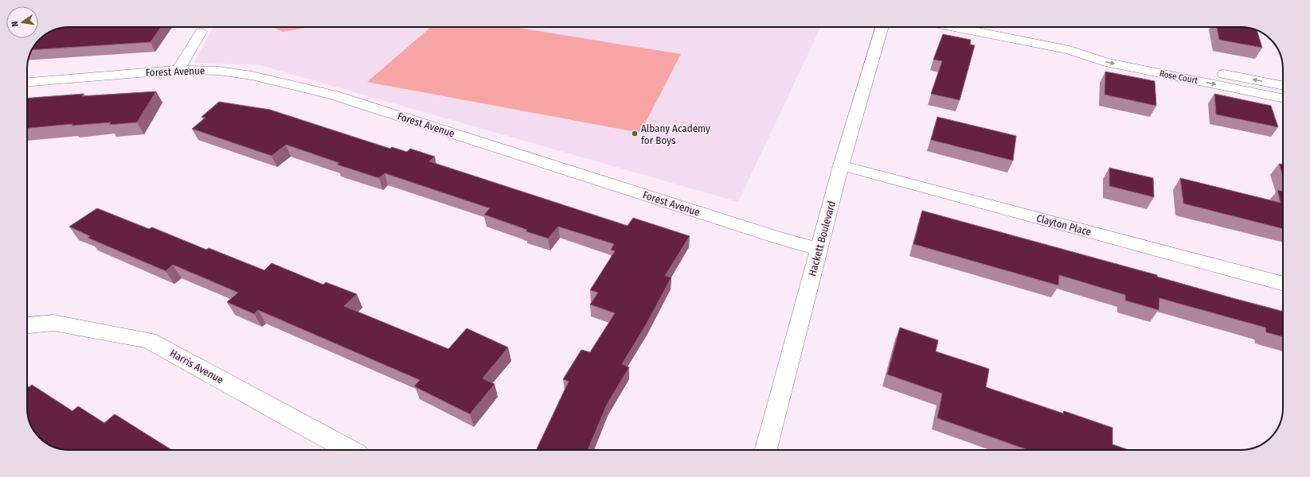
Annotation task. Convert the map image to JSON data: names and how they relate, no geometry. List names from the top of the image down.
{
  "streets": {
    "street": [
      "Forest Avenue",
      "Rose Court",
      "Clayton Place",
      "Hackett Boulevard",
      "Harris Avenue"
    ]
  },
  "crossings": [
    ["Forest Avenue", "Hackett Boulevard"],
    ["Clayton Place", "Hackett Boulevard"]
  ],
  "places": ["Albany Academy for Boys"],
  "north": "left"
}
